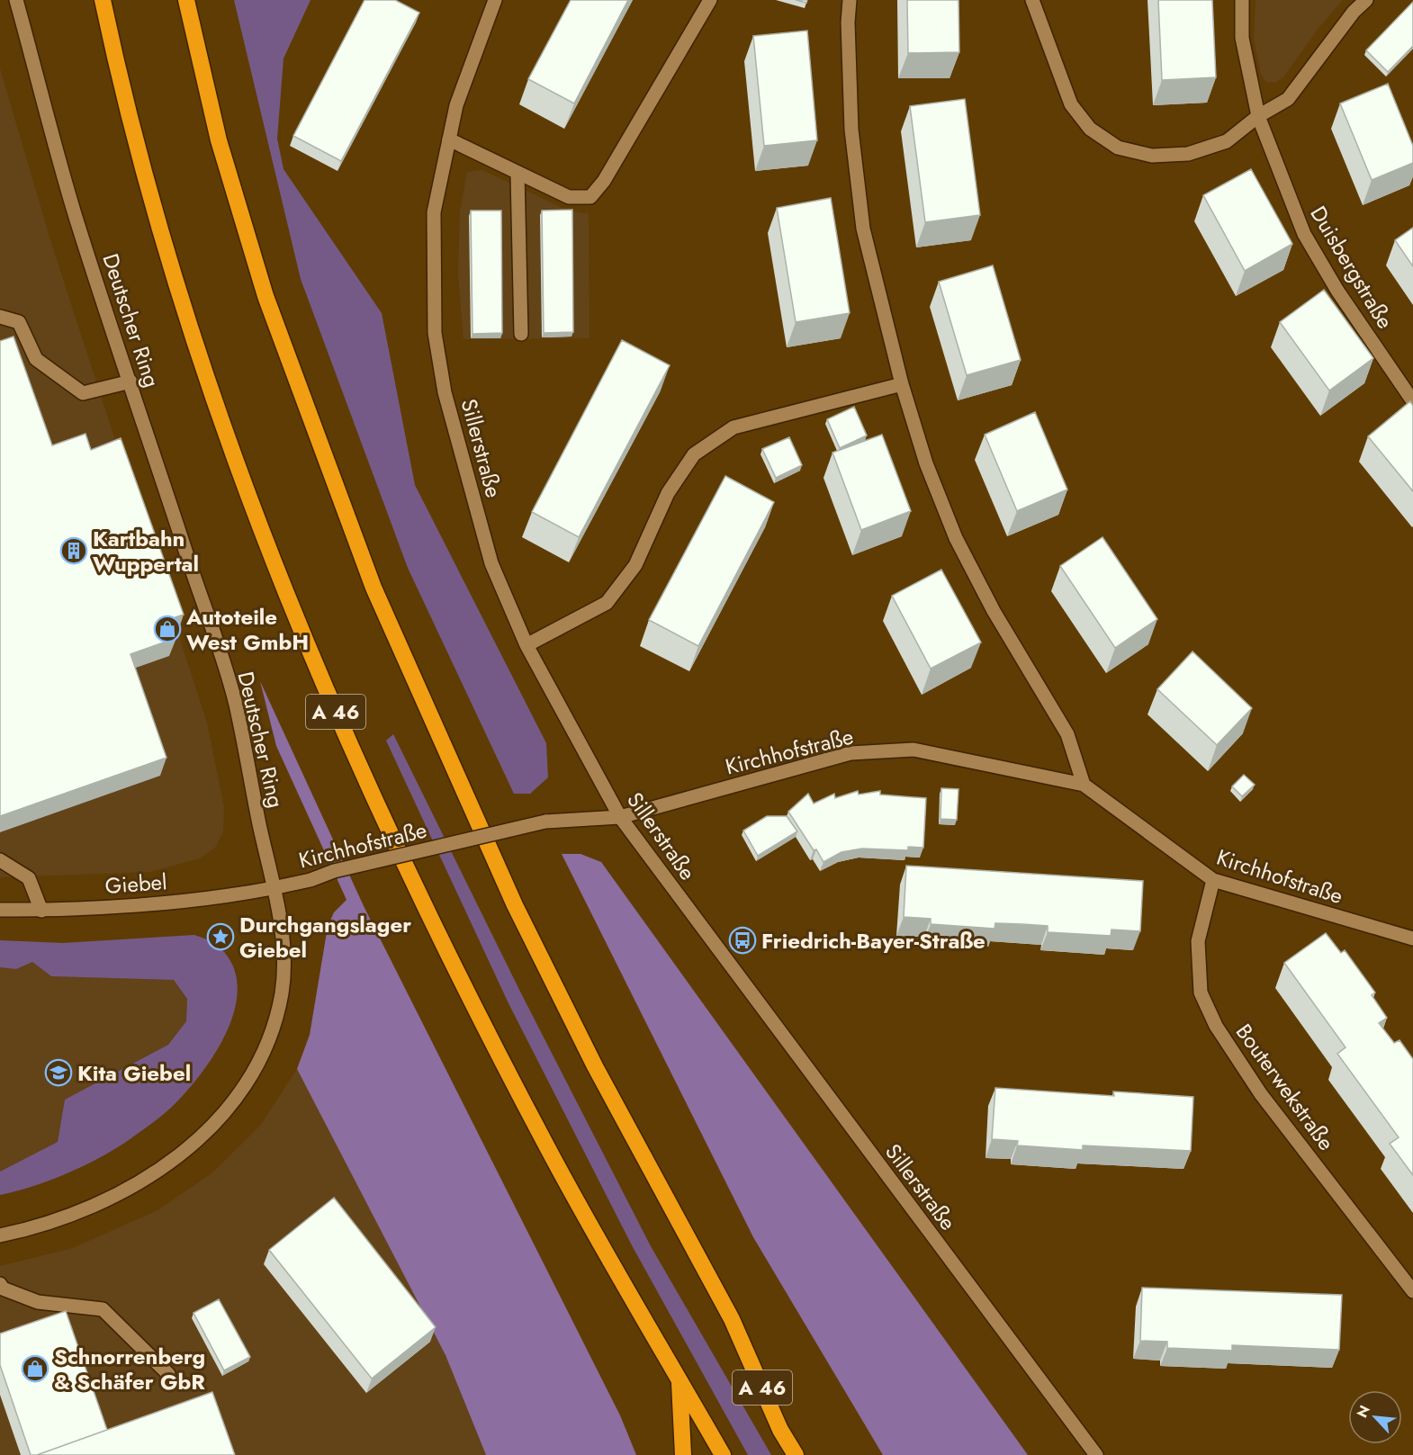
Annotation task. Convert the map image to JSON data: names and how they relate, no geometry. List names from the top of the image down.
{
  "streets": {
    "highway": ["A 46"],
    "street": [
      "Duisbergstraße",
      "Deutscher Ring",
      "Sillerstraße",
      "Kirchhofstraße",
      "Giebel",
      "Bouterwekstraße"
    ]
  },
  "crossings": [
    ["Deutscher Ring", "Kirchhofstraße"],
    ["Deutscher Ring", "Giebel"],
    ["Sillerstraße", "Kirchhofstraße"],
    ["Kirchhofstraße", "Giebel"],
    ["Kirchhofstraße", "Bouterwekstraße"]
  ],
  "places": {
    "building": ["Kartbahn Wuppertal"],
    "shop": ["Autoteile West GmbH", "Schnorrenberg & Schäfer GbR"],
    "place": ["Durchgangslager Giebel"],
    "bus stop": ["Friedrich-Bayer-Straße"],
    "school or university": ["Kita Giebel"]
  },
  "north": "top left"
}
